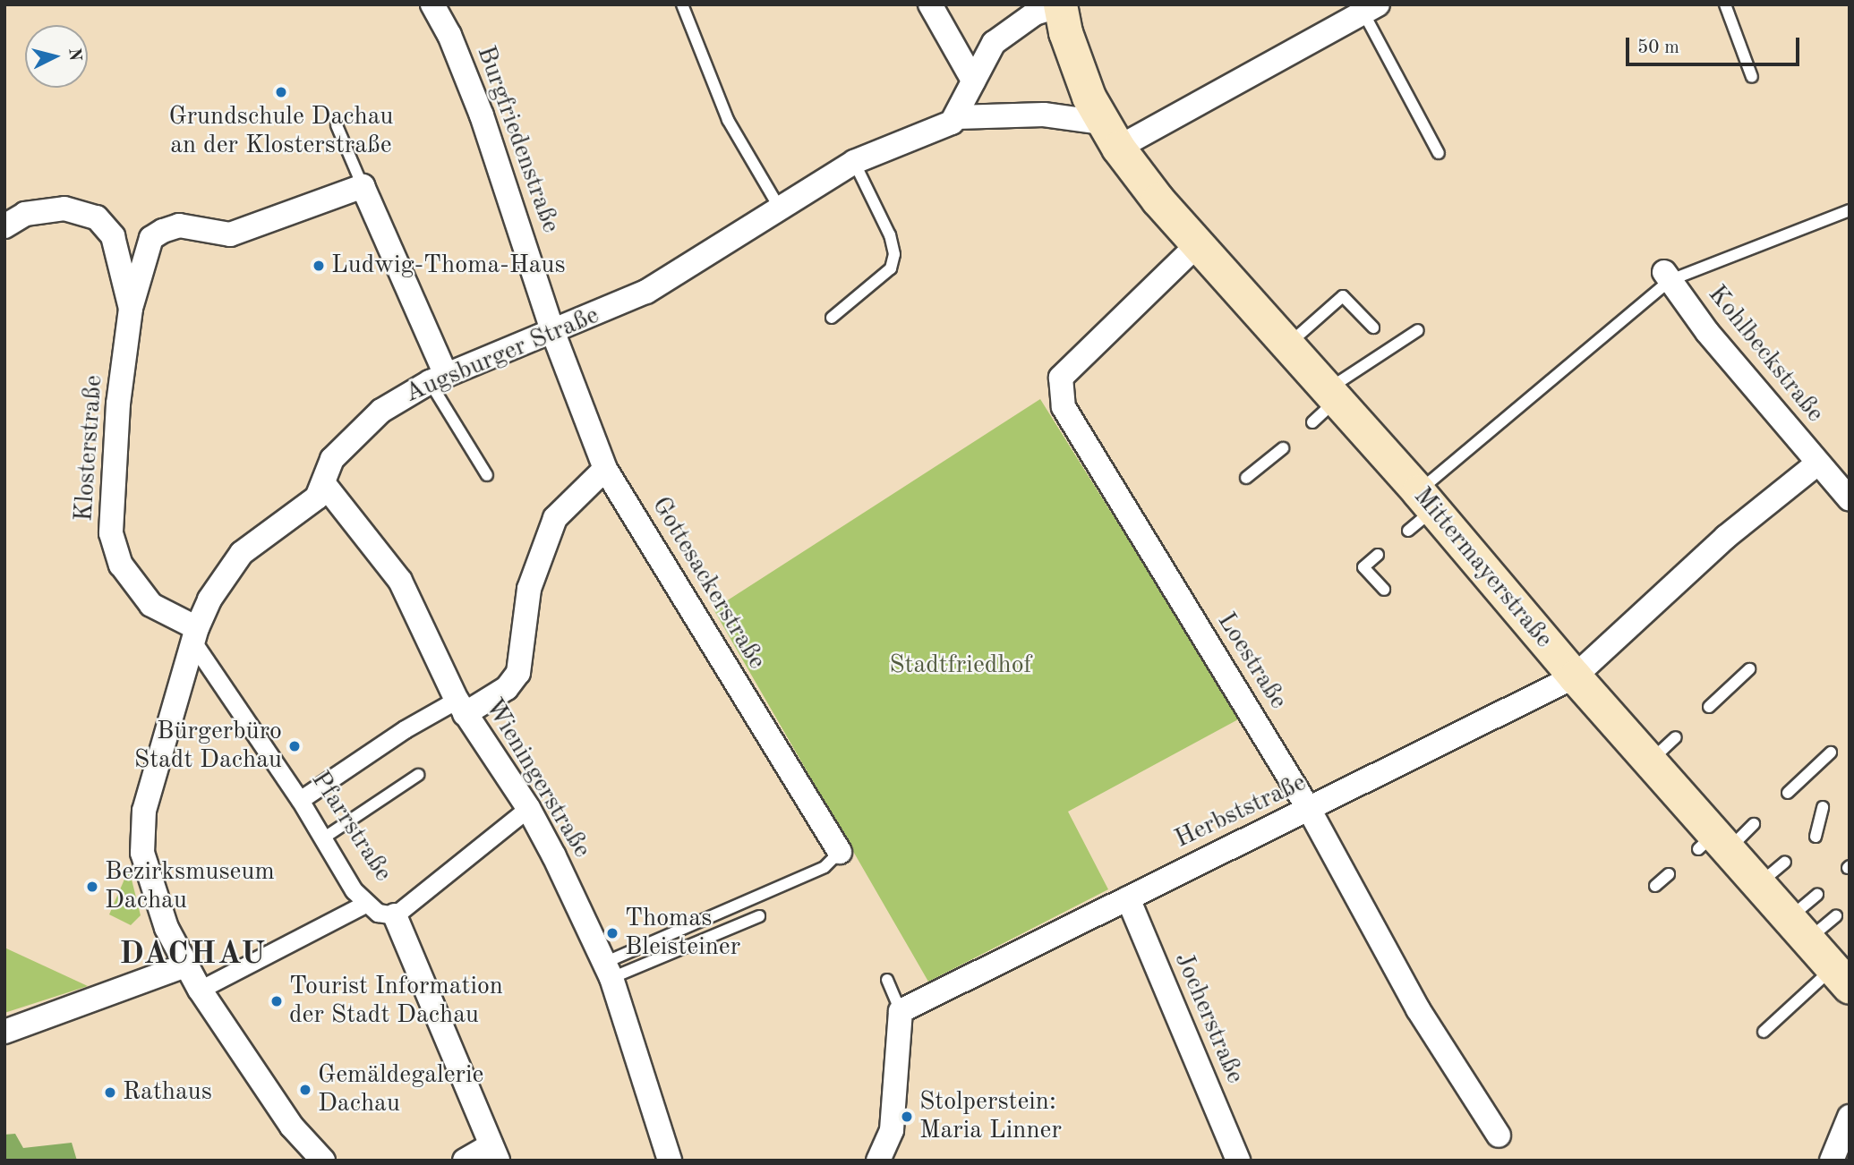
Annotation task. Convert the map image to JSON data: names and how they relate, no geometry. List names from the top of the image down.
{
  "streets": {
    "main road": ["Mittermayerstraße"],
    "street": [
      "Burgfriedenstraße",
      "Kohlbeckstraße",
      "Augsburger Straße",
      "Klosterstraße",
      "Gottesackerstraße",
      "Loestraße",
      "Wieningerstraße",
      "Herbststraße",
      "Pfarrstraße",
      "Jocherstraße"
    ]
  },
  "crossings": [
    ["Burgfriedenstraße", "Augsburger Straße"],
    ["Burgfriedenstraße", "Gottesackerstraße"],
    ["Kohlbeckstraße", "Herbststraße"],
    ["Augsburger Straße", "Klosterstraße"],
    ["Augsburger Straße", "Mittermayerstraße"],
    ["Augsburger Straße", "Gottesackerstraße"],
    ["Augsburger Straße", "Wieningerstraße"],
    ["Augsburger Straße", "Pfarrstraße"],
    ["Klosterstraße", "Pfarrstraße"],
    ["Mittermayerstraße", "Loestraße"],
    ["Mittermayerstraße", "Herbststraße"],
    ["Loestraße", "Herbststraße"],
    ["Herbststraße", "Jocherstraße"]
  ],
  "districts": ["DACHAU"],
  "parks": ["Stadtfriedhof"],
  "places": [
    "Grundschule Dachau an der Klosterstraße",
    "Ludwig-Thoma-Haus",
    "Bürgerbüro Stadt Dachau",
    "Bezirksmuseum Dachau",
    "Thomas Bleisteiner",
    "Tourist Information der Stadt Dachau",
    "Gemäldegalerie Dachau",
    "Rathaus",
    "Stolperstein: Maria Linner"
  ],
  "scale_bar": "50 m",
  "north": "right"
}
